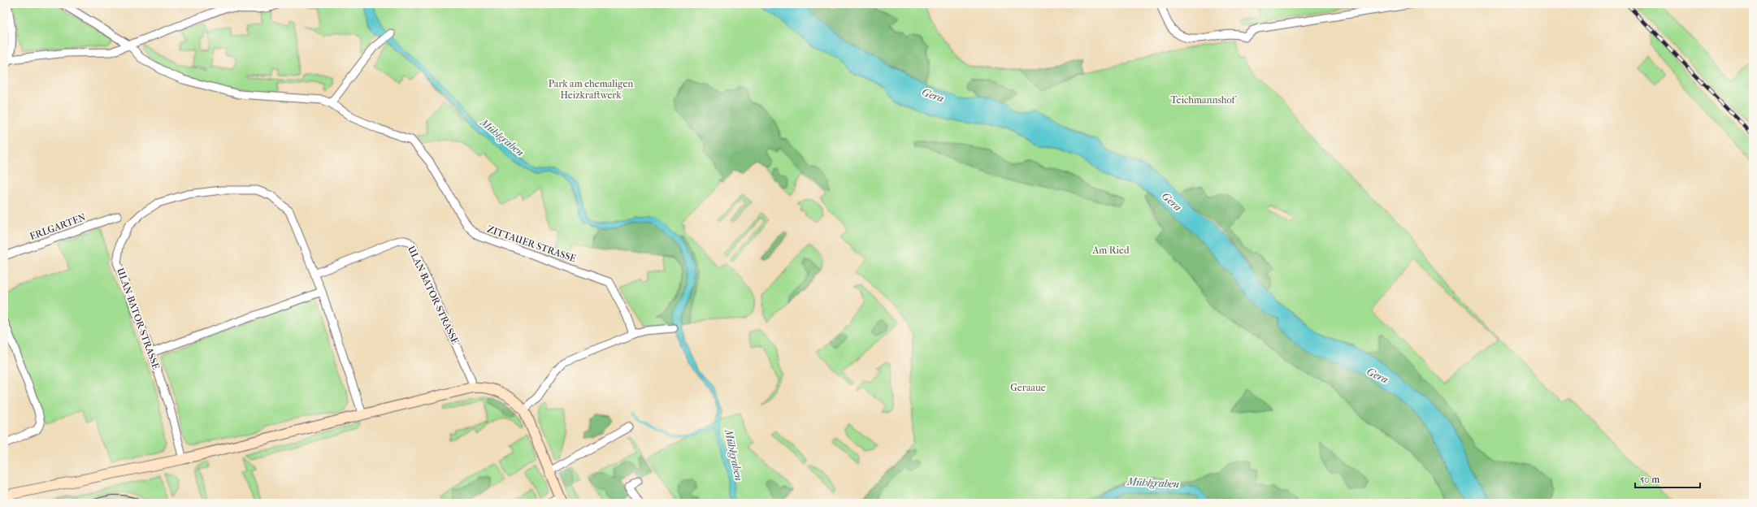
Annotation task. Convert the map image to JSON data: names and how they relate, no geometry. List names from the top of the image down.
{
  "streets": {
    "street": ["ERLGARTEN", "ZITTAUER STRASSE", "ULAN-BATOR-STRASSE"]
  },
  "water": ["Gera", "Mühlgraben"],
  "parks": [
    "Park am ehemaligen Heizkraftwerk",
    "Teichmannshof",
    "Am Ried",
    "Geraaue"
  ],
  "scale_bar": "50 m"
}
